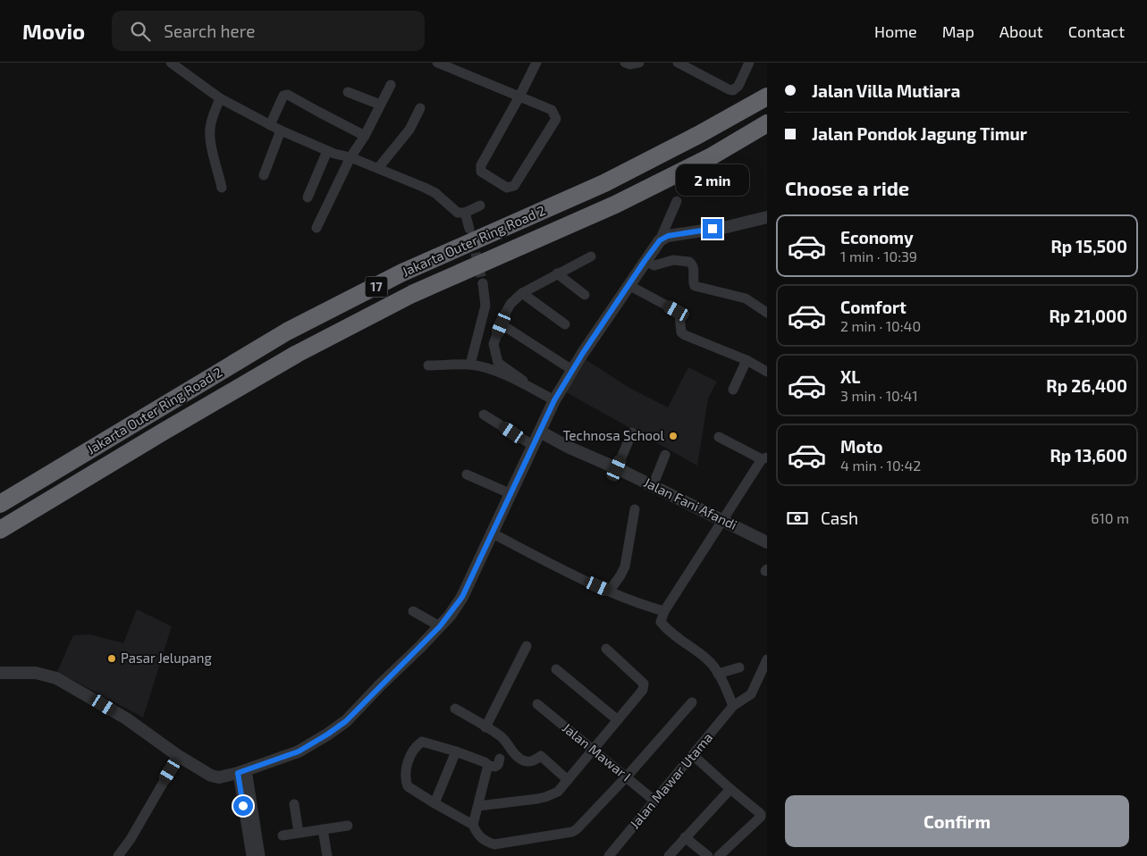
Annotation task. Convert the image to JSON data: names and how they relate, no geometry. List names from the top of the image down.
{
  "streets": {
    "highway": ["Jakarta Outer Ring Road 2", "17"],
    "street": ["Jalan Fani Afandi", "Jalan Mawar I", "Jalan Mawar Utama"]
  },
  "crossings": [
    ["Jalan Mawar I", "Jalan Mawar Utama"]
  ],
  "places": ["Technosa School", "Pasar Jelupang"],
  "page": {
    "header": "Movio",
    "search": "Search here",
    "nav": [
      "Home",
      "Map",
      "About",
      "Contact"
    ],
    "banner": ["Jalan Villa Mutiara", "Jalan Pondok Jagung Timur"],
    "heading": "Choose a ride",
    "bubble": "2 min",
    "list": [
      {
        "name": "Economy",
        "note": "1 min · 10:39",
        "value": "Rp 15,500"
      },
      {
        "name": "Comfort",
        "note": "2 min · 10:40",
        "value": "Rp 21,000"
      },
      {
        "name": "XL",
        "note": "3 min · 10:41",
        "value": "Rp 26,400"
      },
      {
        "name": "Moto",
        "note": "4 min · 10:42",
        "value": "Rp 13,600"
      }
    ],
    "pay": ["Cash", "610 m"],
    "buttons": "Confirm"
  }
}
